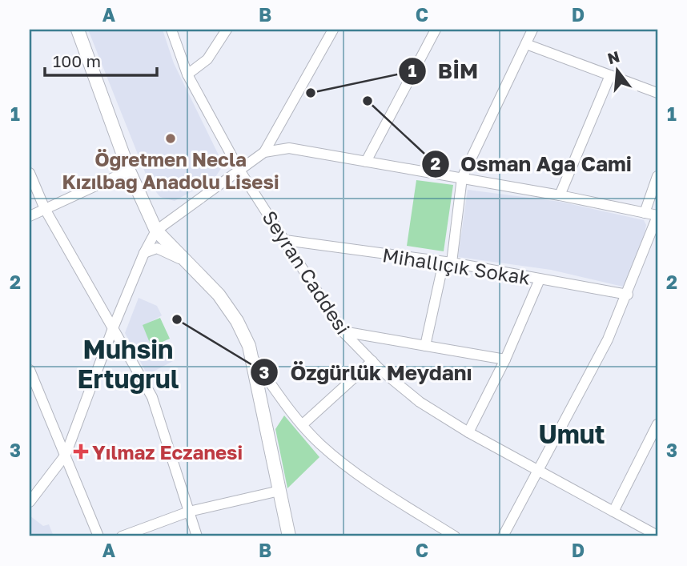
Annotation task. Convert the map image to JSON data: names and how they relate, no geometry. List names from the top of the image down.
{
  "streets": {
    "street": ["Mihallıçık Sokak", "Seyran Caddesi"]
  },
  "crossings": [
    ["Mihallıçık Sokak", "Seyran Caddesi"]
  ],
  "districts": ["Muhsin Ertuğrul", "Umut"],
  "places": {
    "other": [
      "BİM",
      "Osman Ağa Cami",
      "Öğretmen Necla Kızılbağ Anadolu Lisesi",
      "Özgürlük Meydanı"
    ],
    "health": ["Yılmaz Eczanesi"]
  },
  "scale_bar": "100 m",
  "north": "top",
  "grid": {
    "columns": [
      "A",
      "B",
      "C",
      "D"
    ],
    "rows": ["1", "2", "3"]
  }
}
